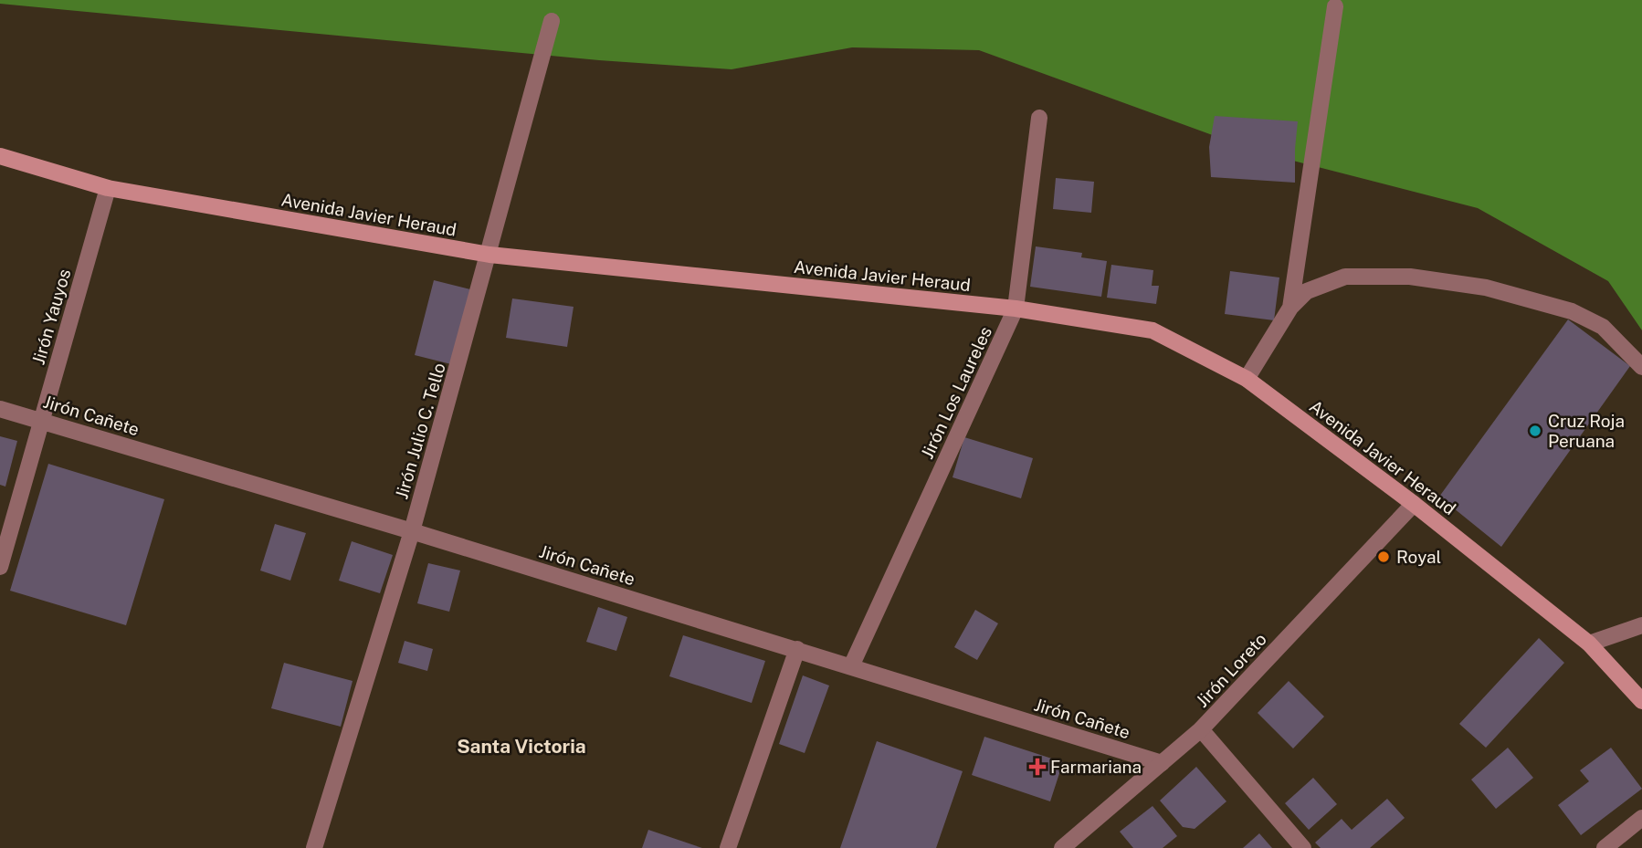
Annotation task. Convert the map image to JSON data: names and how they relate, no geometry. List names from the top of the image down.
{
  "streets": {
    "main road": ["Avenida Javier Heraud"],
    "street": [
      "Jirón Yauyos",
      "Jirón Los Laureles",
      "Jirón Cañete",
      "Jirón Julio C. Tello",
      "Jirón Loreto"
    ]
  },
  "crossings": [
    ["Avenida Javier Heraud", "Jirón Yauyos"],
    ["Avenida Javier Heraud", "Jirón Los Laureles"],
    ["Avenida Javier Heraud", "Jirón Julio C. Tello"],
    ["Avenida Javier Heraud", "Jirón Loreto"],
    ["Jirón Yauyos", "Jirón Cañete"],
    ["Jirón Los Laureles", "Jirón Cañete"],
    ["Jirón Cañete", "Jirón Julio C. Tello"],
    ["Jirón Cañete", "Jirón Loreto"]
  ],
  "districts": ["Santa Victoria"],
  "places": {
    "other": ["Cruz Roja Peruana", "Royal"],
    "health": ["Farmariana"]
  }
}
